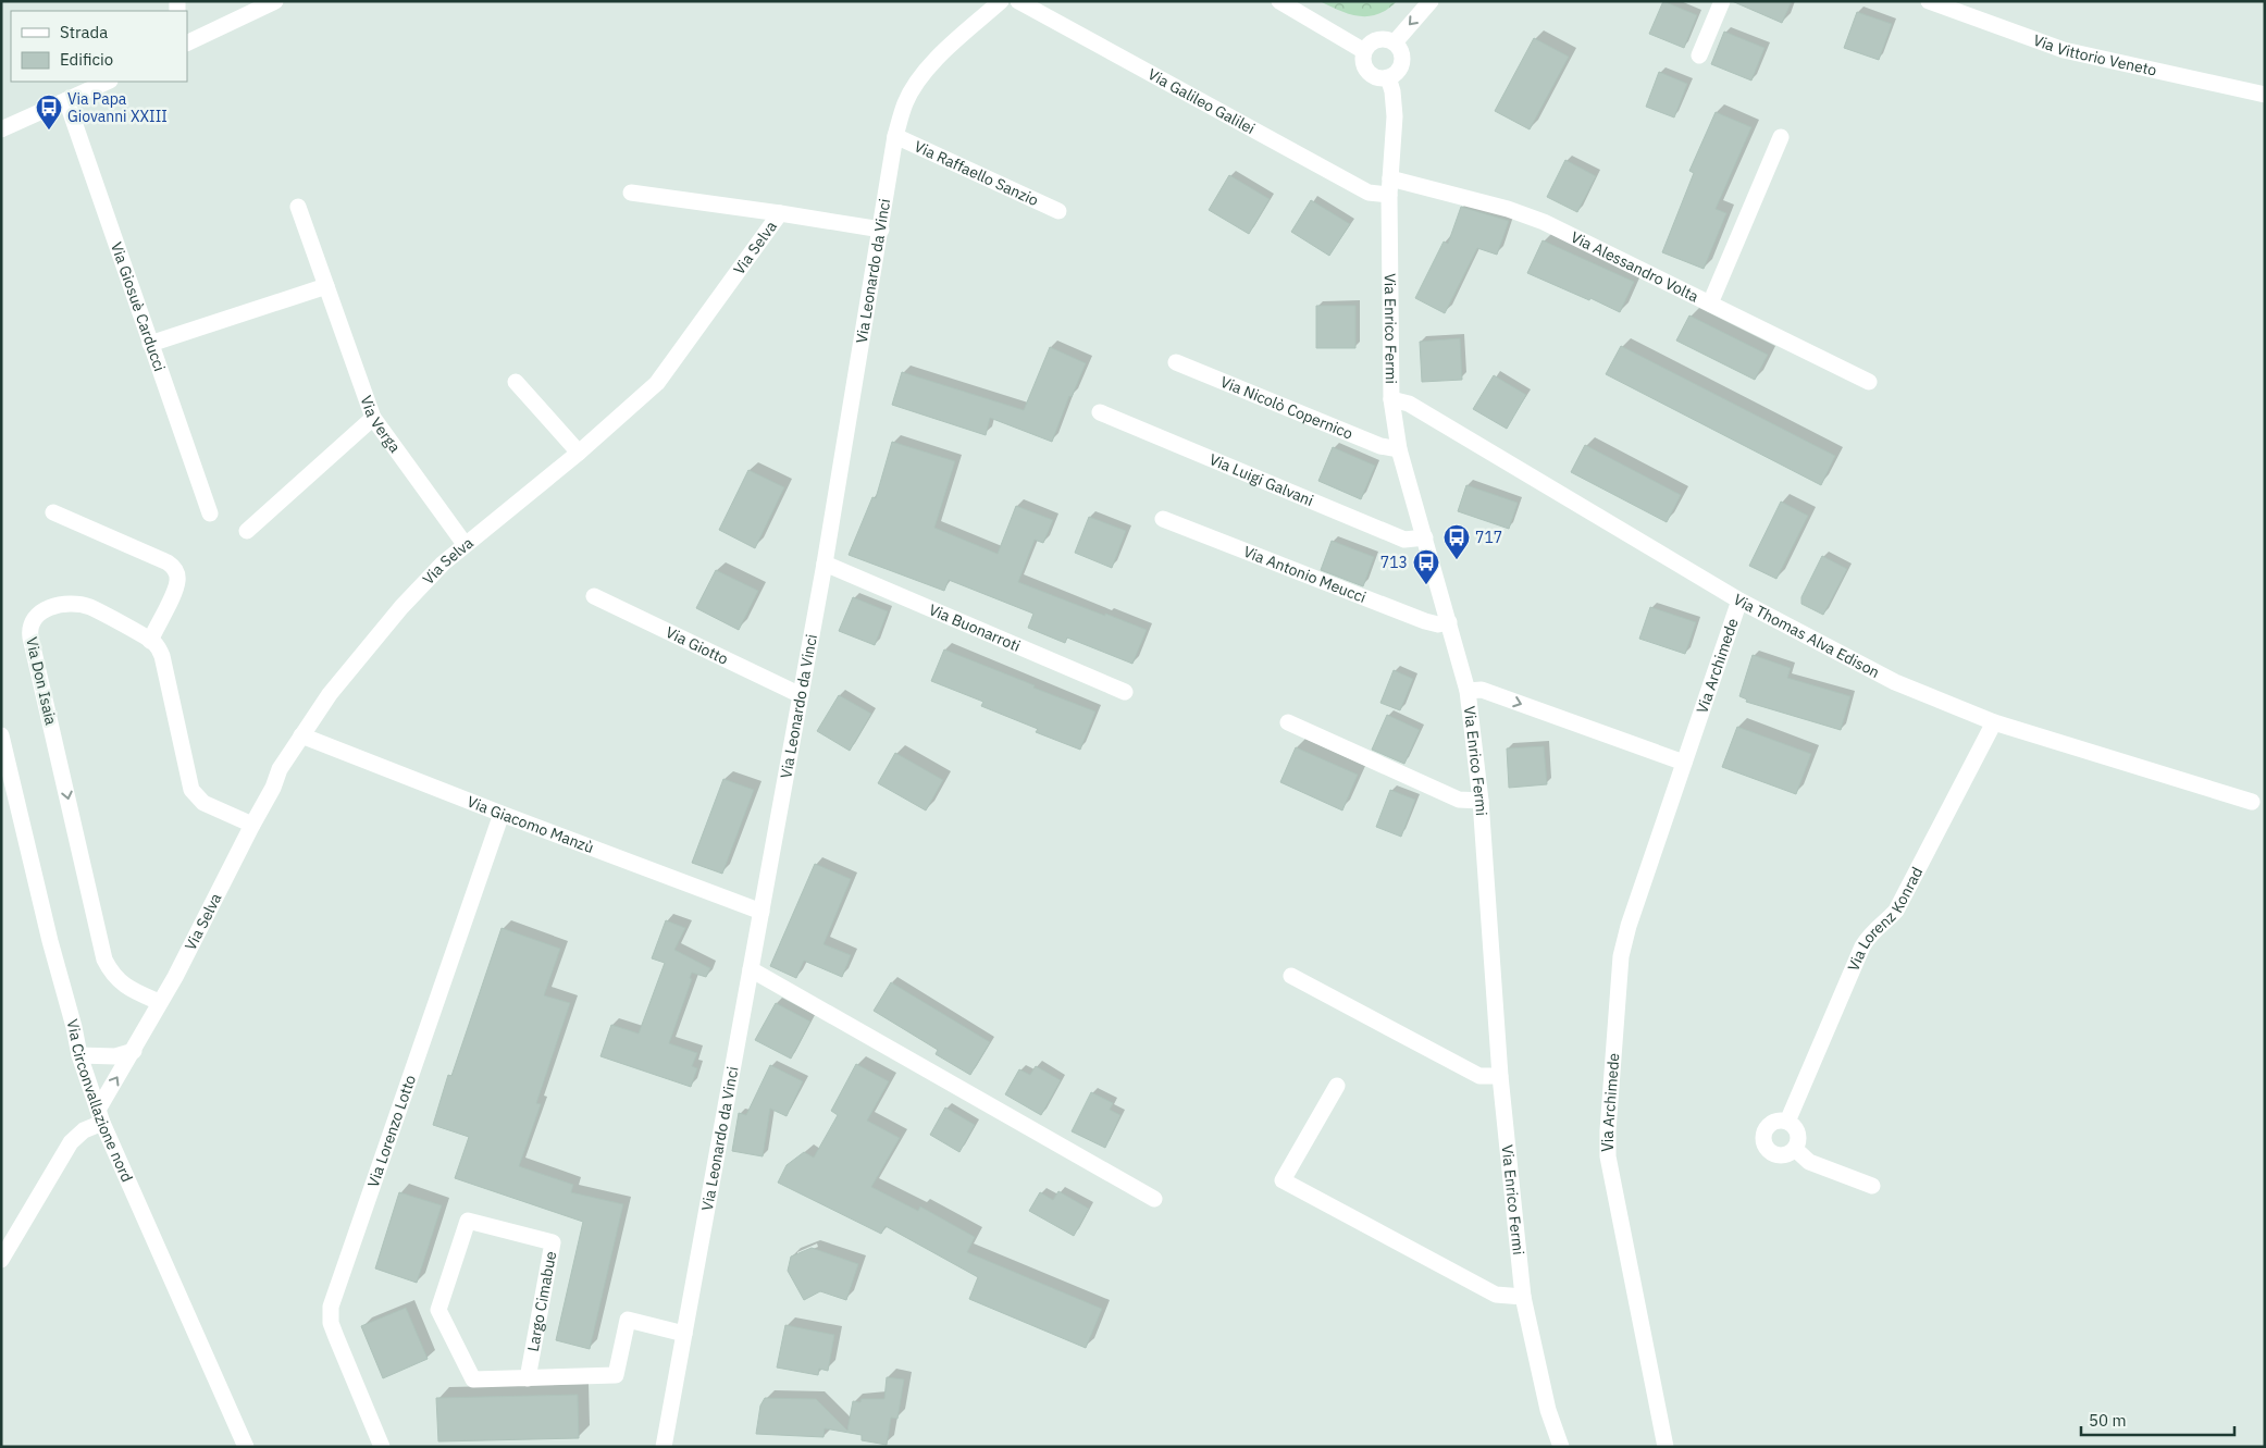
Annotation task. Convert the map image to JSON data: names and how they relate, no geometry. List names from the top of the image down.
{
  "streets": {
    "street": [
      "Via Vittorio Veneto",
      "Via Galileo Galilei",
      "Via Raffaello Sanzio",
      "Via Selva",
      "Via Alessandro Volta",
      "Via Leonardo da Vinci",
      "Via Giosuè Carducci",
      "Via Enrico Fermi",
      "Via Nicolò Copernico",
      "Via Verga",
      "Via Luigi Galvani",
      "Via Antonio Meucci",
      "Via Buonarroti",
      "Via Thomas Alva Edison",
      "Via Giotto",
      "Via Archimede",
      "Via Don Isaia",
      "Via Giacomo Manzù",
      "Via Lorenz Konrad",
      "Via Circonvallazione nord",
      "Via Lorenzo Lotto",
      "Largo Cimabue"
    ]
  },
  "crossings": [
    ["Via Galileo Galilei", "Via Alessandro Volta"],
    ["Via Galileo Galilei", "Via Enrico Fermi"],
    ["Via Raffaello Sanzio", "Via Leonardo da Vinci"],
    ["Via Selva", "Via Leonardo da Vinci"],
    ["Via Selva", "Via Verga"],
    ["Via Selva", "Via Don Isaia"],
    ["Via Selva", "Via Giacomo Manzù"],
    ["Via Selva", "Via Circonvallazione nord"],
    ["Via Alessandro Volta", "Via Enrico Fermi"],
    ["Via Leonardo da Vinci", "Via Buonarroti"],
    ["Via Leonardo da Vinci", "Via Giotto"],
    ["Via Leonardo da Vinci", "Via Giacomo Manzù"],
    ["Via Leonardo da Vinci", "Largo Cimabue"],
    ["Via Enrico Fermi", "Via Nicolò Copernico"],
    ["Via Enrico Fermi", "Via Luigi Galvani"],
    ["Via Enrico Fermi", "Via Antonio Meucci"],
    ["Via Enrico Fermi", "Via Thomas Alva Edison"],
    ["Via Thomas Alva Edison", "Via Archimede"],
    ["Via Thomas Alva Edison", "Via Lorenz Konrad"],
    ["Via Giacomo Manzù", "Via Lorenzo Lotto"]
  ],
  "places": {
    "bus stop": ["Via Papa Giovanni XXIII", "717", "713"]
  },
  "legend": ["Strada", "Edificio"],
  "scale_bar": "50 m"
}
